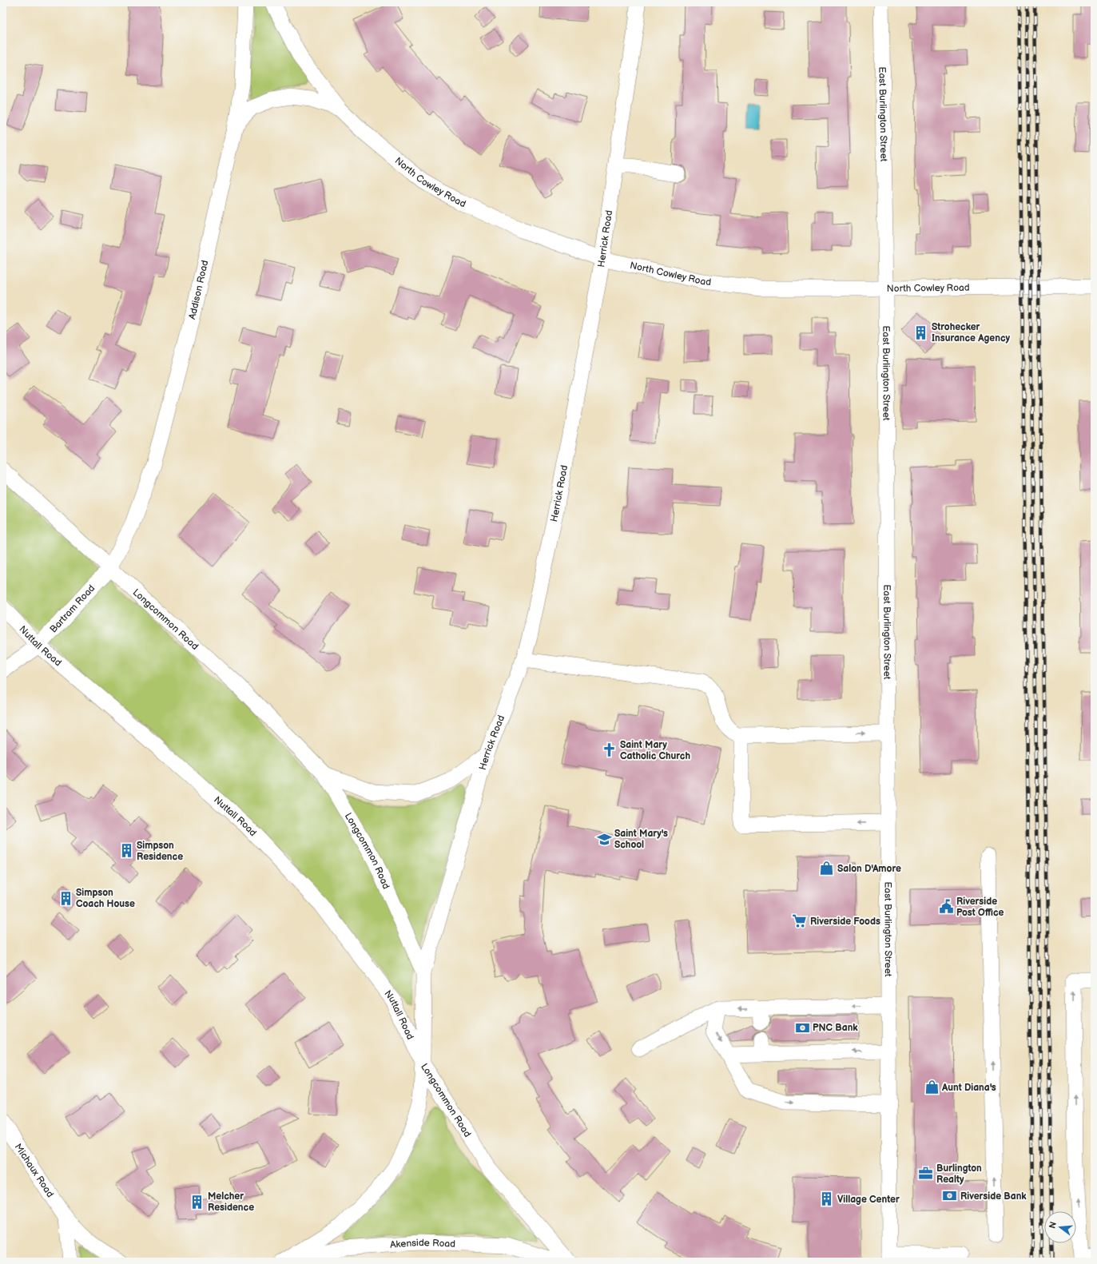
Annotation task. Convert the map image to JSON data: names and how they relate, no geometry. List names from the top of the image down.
{
  "streets": {
    "street": [
      "East Burlington Street",
      "North Cowley Road",
      "Herrick Road",
      "Addison Road",
      "Bartram Road",
      "Longcommon Road",
      "Nuttall Road",
      "Michaux Road",
      "Akenside Road"
    ]
  },
  "crossings": [
    ["East Burlington Street", "North Cowley Road"],
    ["North Cowley Road", "Herrick Road"],
    ["North Cowley Road", "Addison Road"],
    ["Herrick Road", "Longcommon Road"],
    ["Addison Road", "Bartram Road"],
    ["Addison Road", "Longcommon Road"],
    ["Bartram Road", "Longcommon Road"],
    ["Bartram Road", "Nuttall Road"],
    ["Longcommon Road", "Nuttall Road"],
    ["Longcommon Road", "Akenside Road"],
    ["Nuttall Road", "Akenside Road"]
  ],
  "places": {
    "building": [
      "Strohecker Insurance Agency",
      "Simpson Residence",
      "Simpson Coach House",
      "Village Center",
      "Melcher Residence"
    ],
    "church": ["Saint Mary Catholic Church"],
    "school or university": ["Saint Mary's School"],
    "shop": ["Salon D'Amore", "Aunt Diana's"],
    "public building": ["Riverside Post Office"],
    "supermarket": ["Riverside Foods"],
    "bank": ["PNC Bank", "Riverside Bank"],
    "office": ["Burlington Realty"]
  },
  "north": "left"
}
